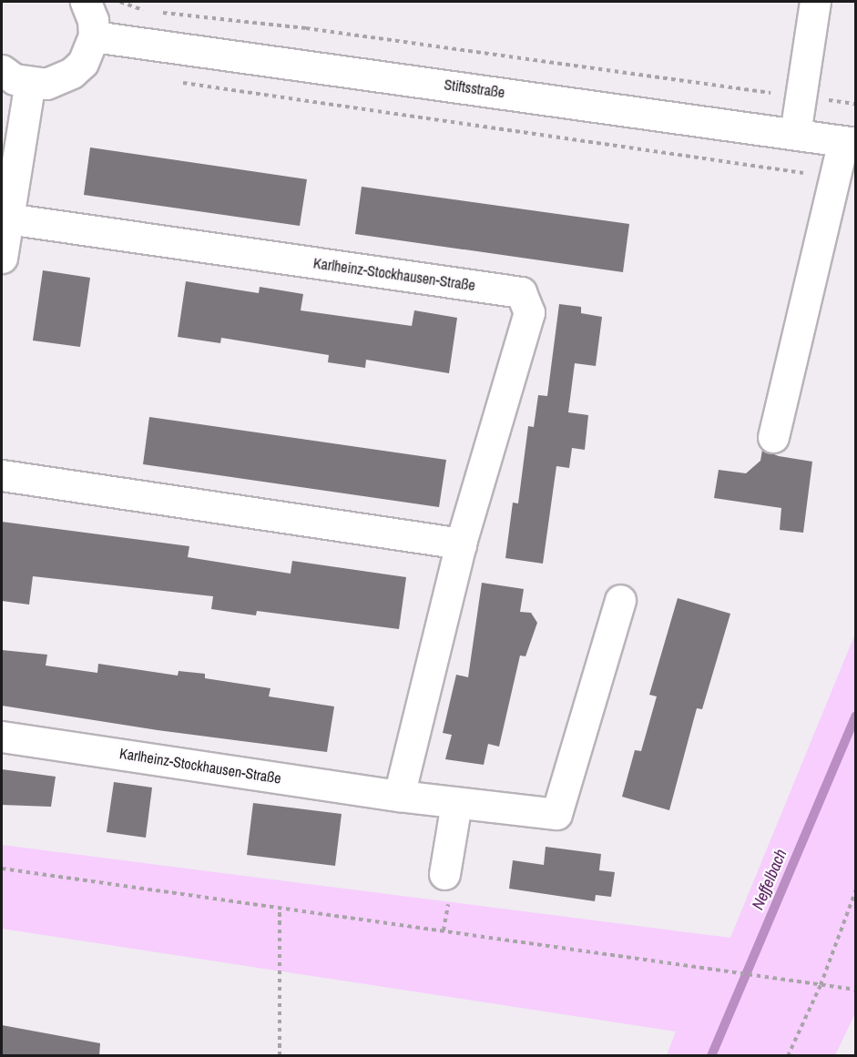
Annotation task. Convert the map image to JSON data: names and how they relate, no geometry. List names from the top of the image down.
{
  "streets": {
    "street": ["Stiftsstraße", "Karlheinz-Stockhausen-Straße"]
  },
  "water": ["Neffelbach"]
}
